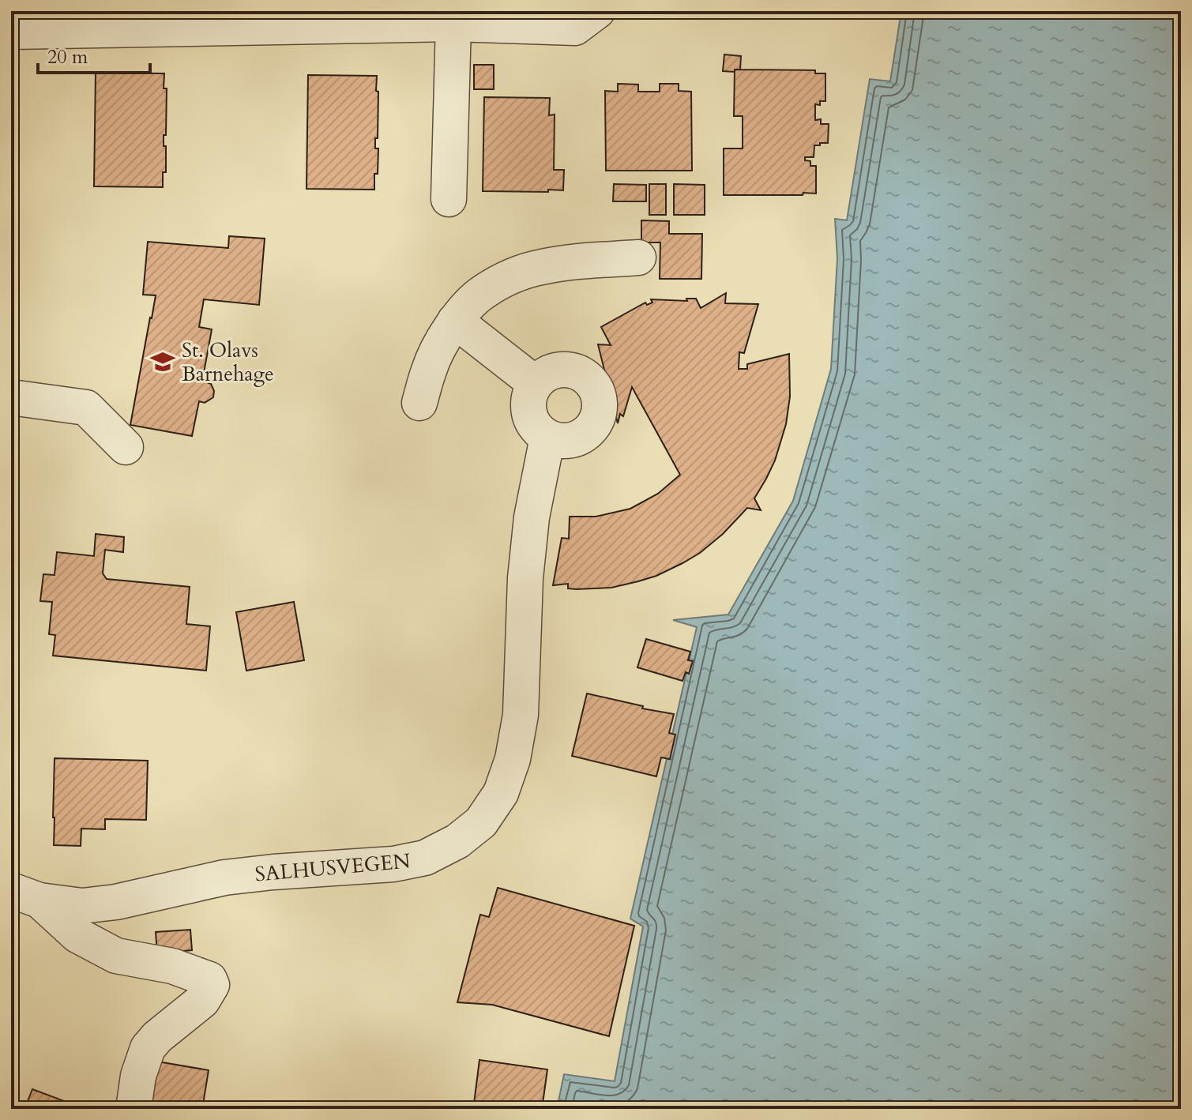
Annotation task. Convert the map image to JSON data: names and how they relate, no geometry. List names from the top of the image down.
{
  "streets": {
    "street": ["SALHUSVEGEN"]
  },
  "places": {
    "school or university": ["St. Olavs Barnehage"]
  },
  "scale_bar": "20 m"
}
